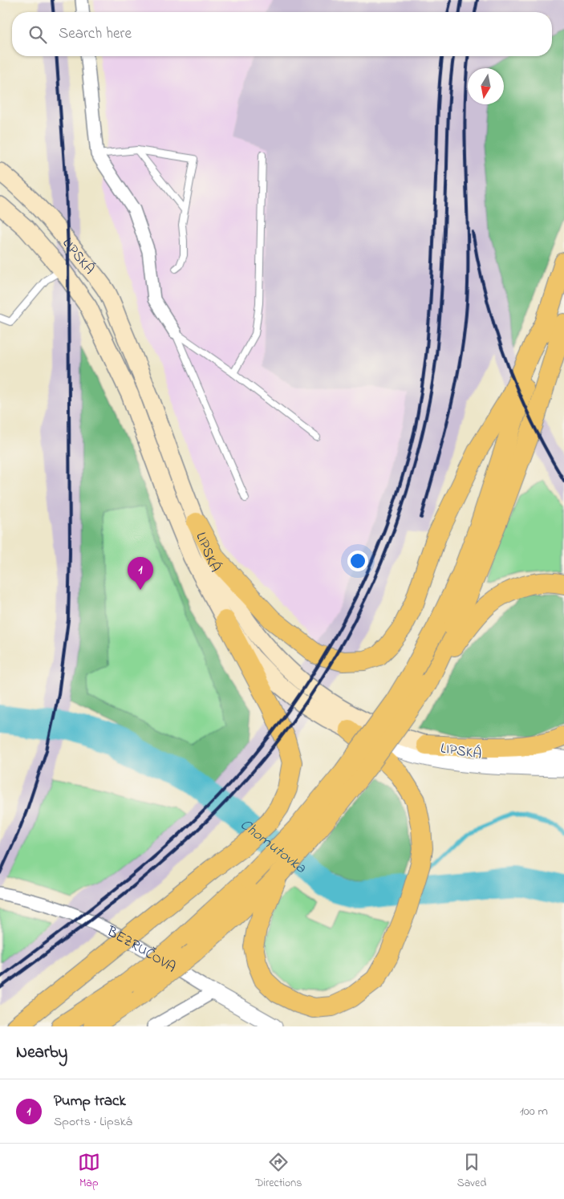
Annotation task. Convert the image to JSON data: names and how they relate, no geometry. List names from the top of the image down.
{
  "streets": {
    "main road": ["LIPSKÁ"],
    "street": ["BEZRUČOVA"]
  },
  "water": ["Chomutovka"],
  "north": "bottom",
  "page": {
    "search": "Search here",
    "pins": "1",
    "heading": "Nearby",
    "list": [
      {
        "mark": "1",
        "name": "Pump track",
        "note": "Sports · Lipská",
        "value": "100 m"
      }
    ],
    "nav": ["Map", "Directions", "Saved"]
  }
}
